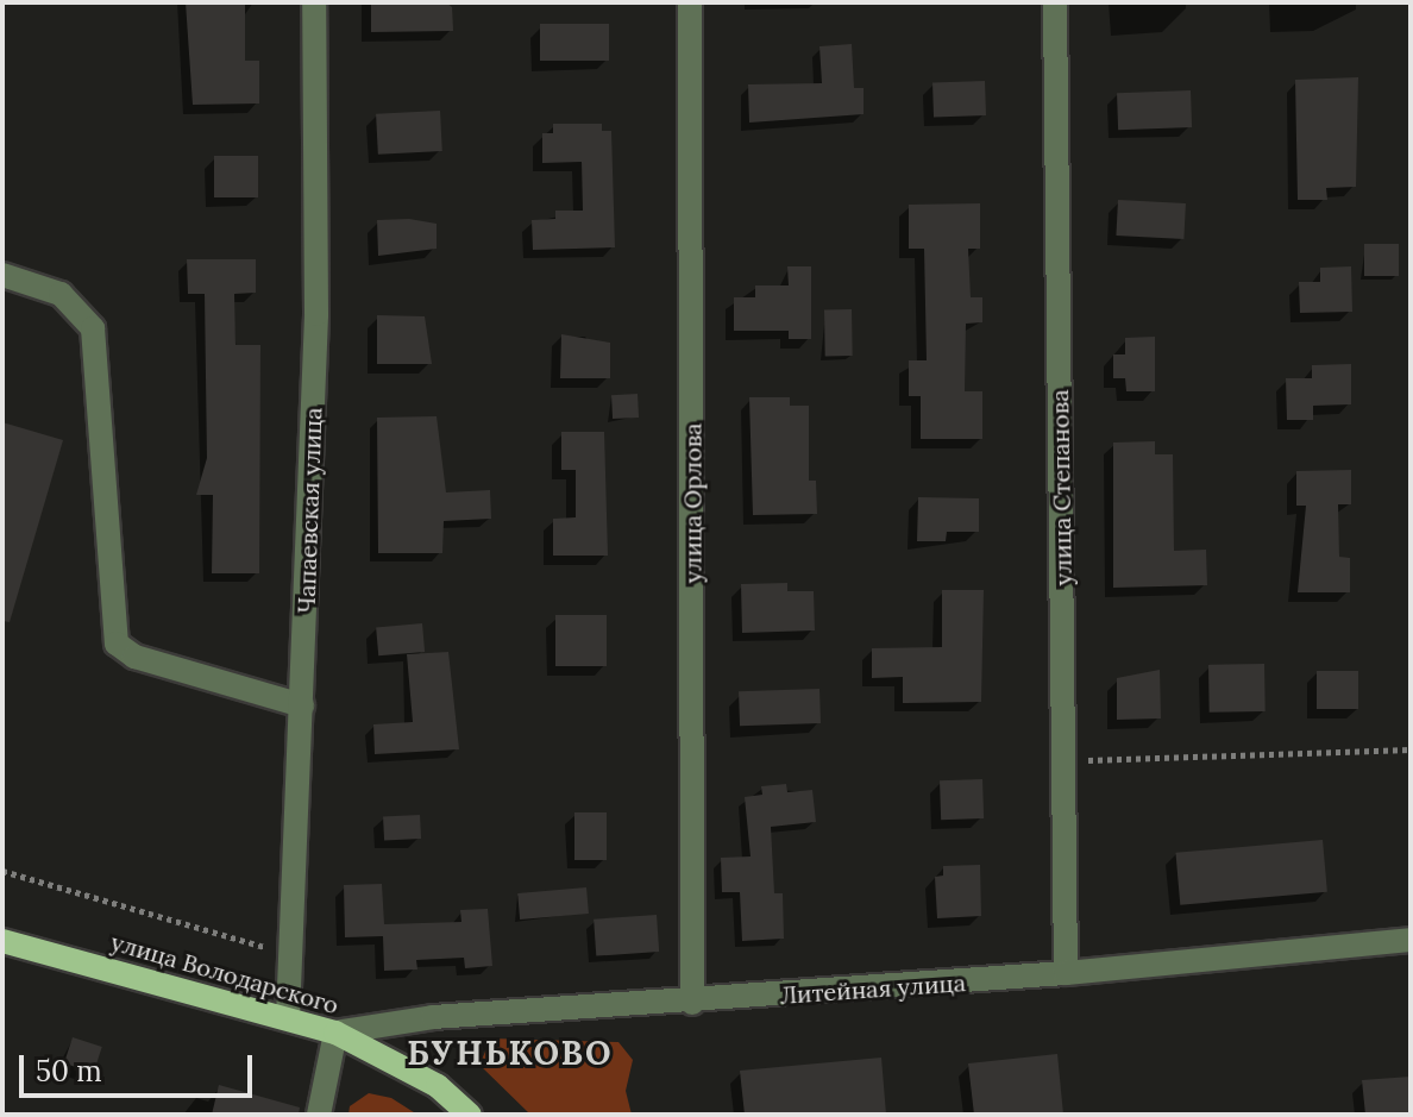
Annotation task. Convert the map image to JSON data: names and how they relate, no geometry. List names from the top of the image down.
{
  "streets": {
    "main road": ["улица Володарского"],
    "street": [
      "улица Степанова",
      "улица Орлова",
      "Чапаевская улица",
      "Литейная улица"
    ]
  },
  "crossings": [
    ["улица Степанова", "Литейная улица"],
    ["улица Орлова", "Литейная улица"],
    ["Чапаевская улица", "улица Володарского"],
    ["улица Володарского", "Литейная улица"]
  ],
  "districts": ["БУНЬКОВО"],
  "scale_bar": "50 m"
}
